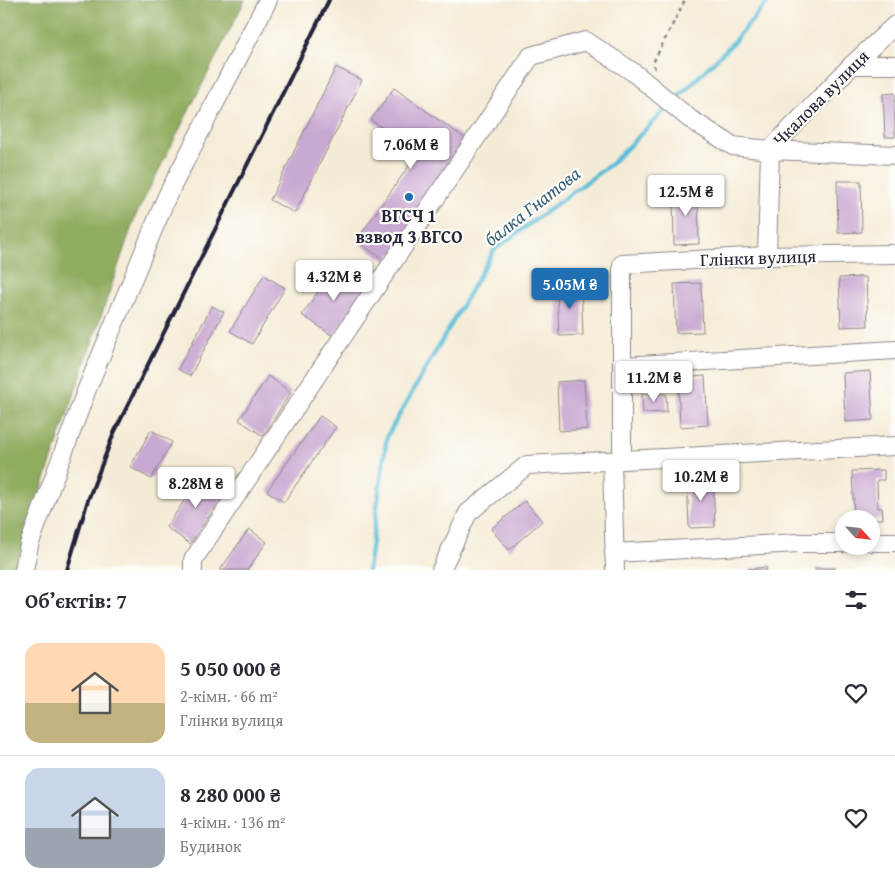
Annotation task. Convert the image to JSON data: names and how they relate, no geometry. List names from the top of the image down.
{
  "streets": {
    "street": ["Чкалова вулиця", "Глінки вулиця"]
  },
  "water": ["балка Гнатова"],
  "places": ["ВГСЧ 1 взвод 3 ВГСО"],
  "north": "bottom right",
  "page": {
    "price": [
      "7.06M ₴",
      "12.5M ₴",
      "4.32M ₴",
      "5.05M ₴",
      "11.2M ₴",
      "10.2M ₴",
      "8.28M ₴"
    ],
    "heading": "Об’єктів: 7",
    "list": [
      {
        "name": "5 050 000 ₴",
        "note": "2-кімн. · 66 m² · Глінки вулиця"
      },
      {
        "name": "8 280 000 ₴",
        "note": "4-кімн. · 136 m² · Будинок"
      }
    ]
  }
}
